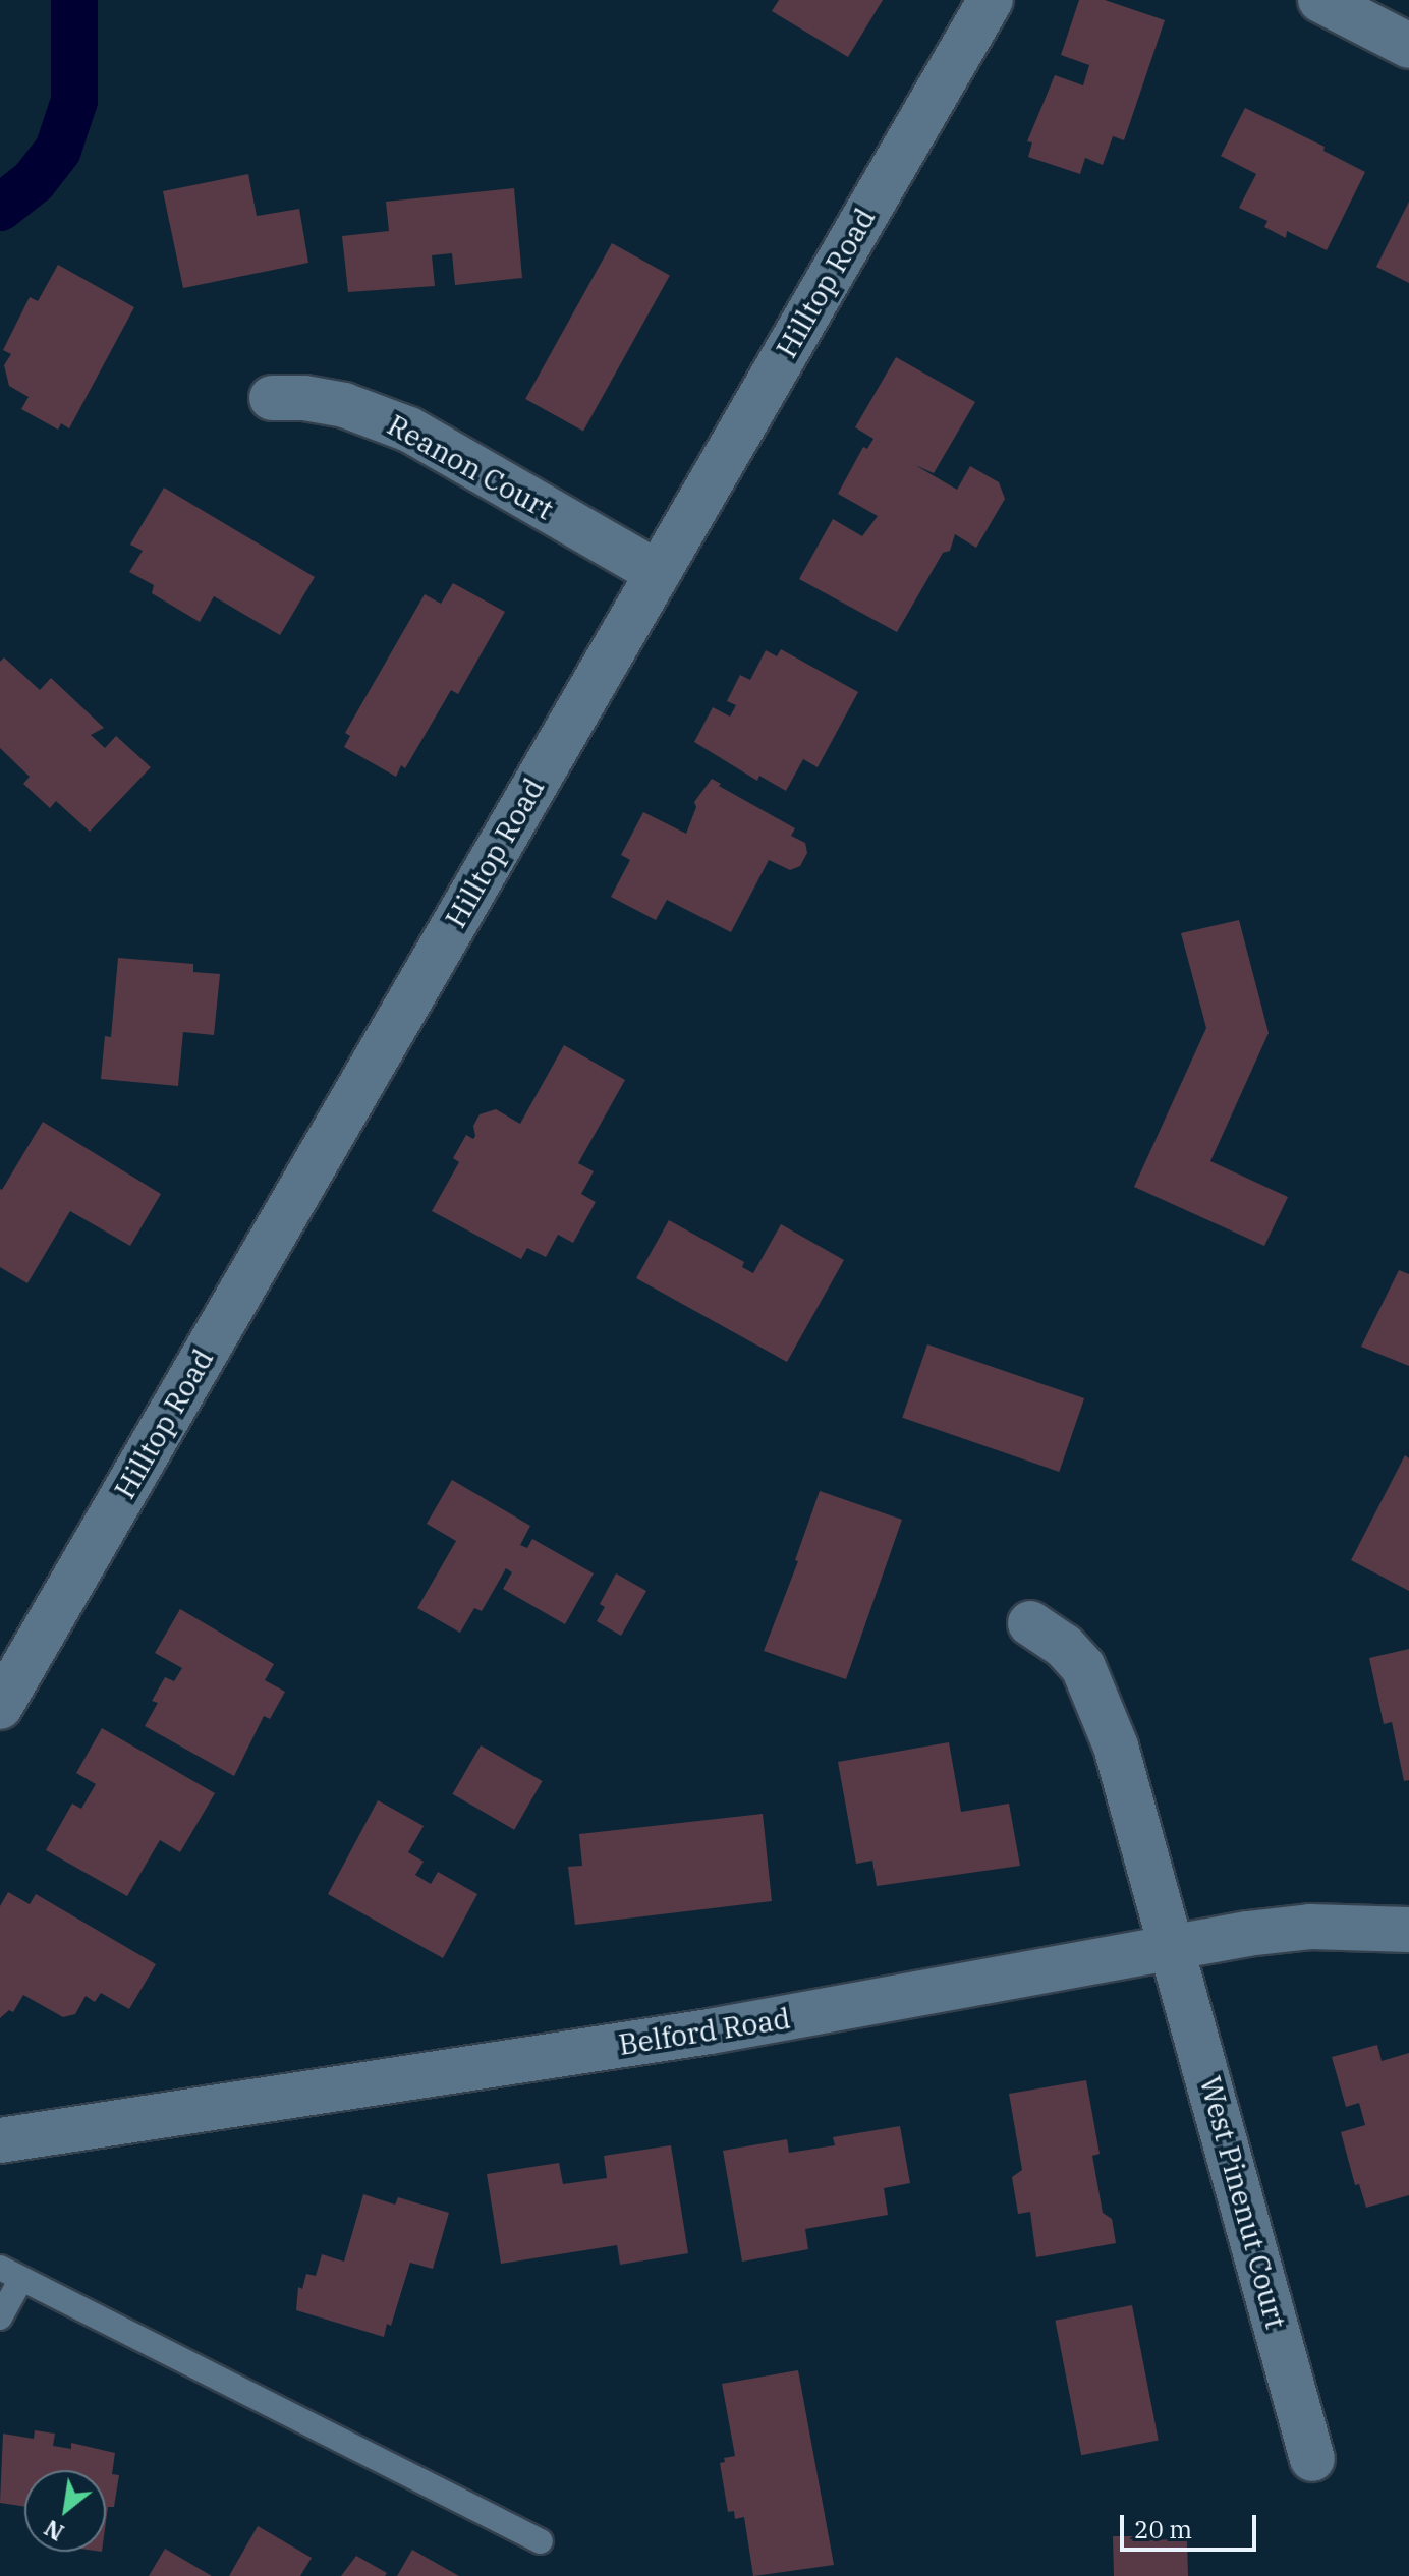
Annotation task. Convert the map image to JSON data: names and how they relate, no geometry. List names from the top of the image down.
{
  "streets": {
    "street": [
      "Hilltop Road",
      "Reanon Court",
      "Belford Road",
      "West Pinenut Court"
    ]
  },
  "crossings": [
    ["Hilltop Road", "Reanon Court"],
    ["Belford Road", "West Pinenut Court"]
  ],
  "scale_bar": "20 m",
  "north": "bottom left"
}
